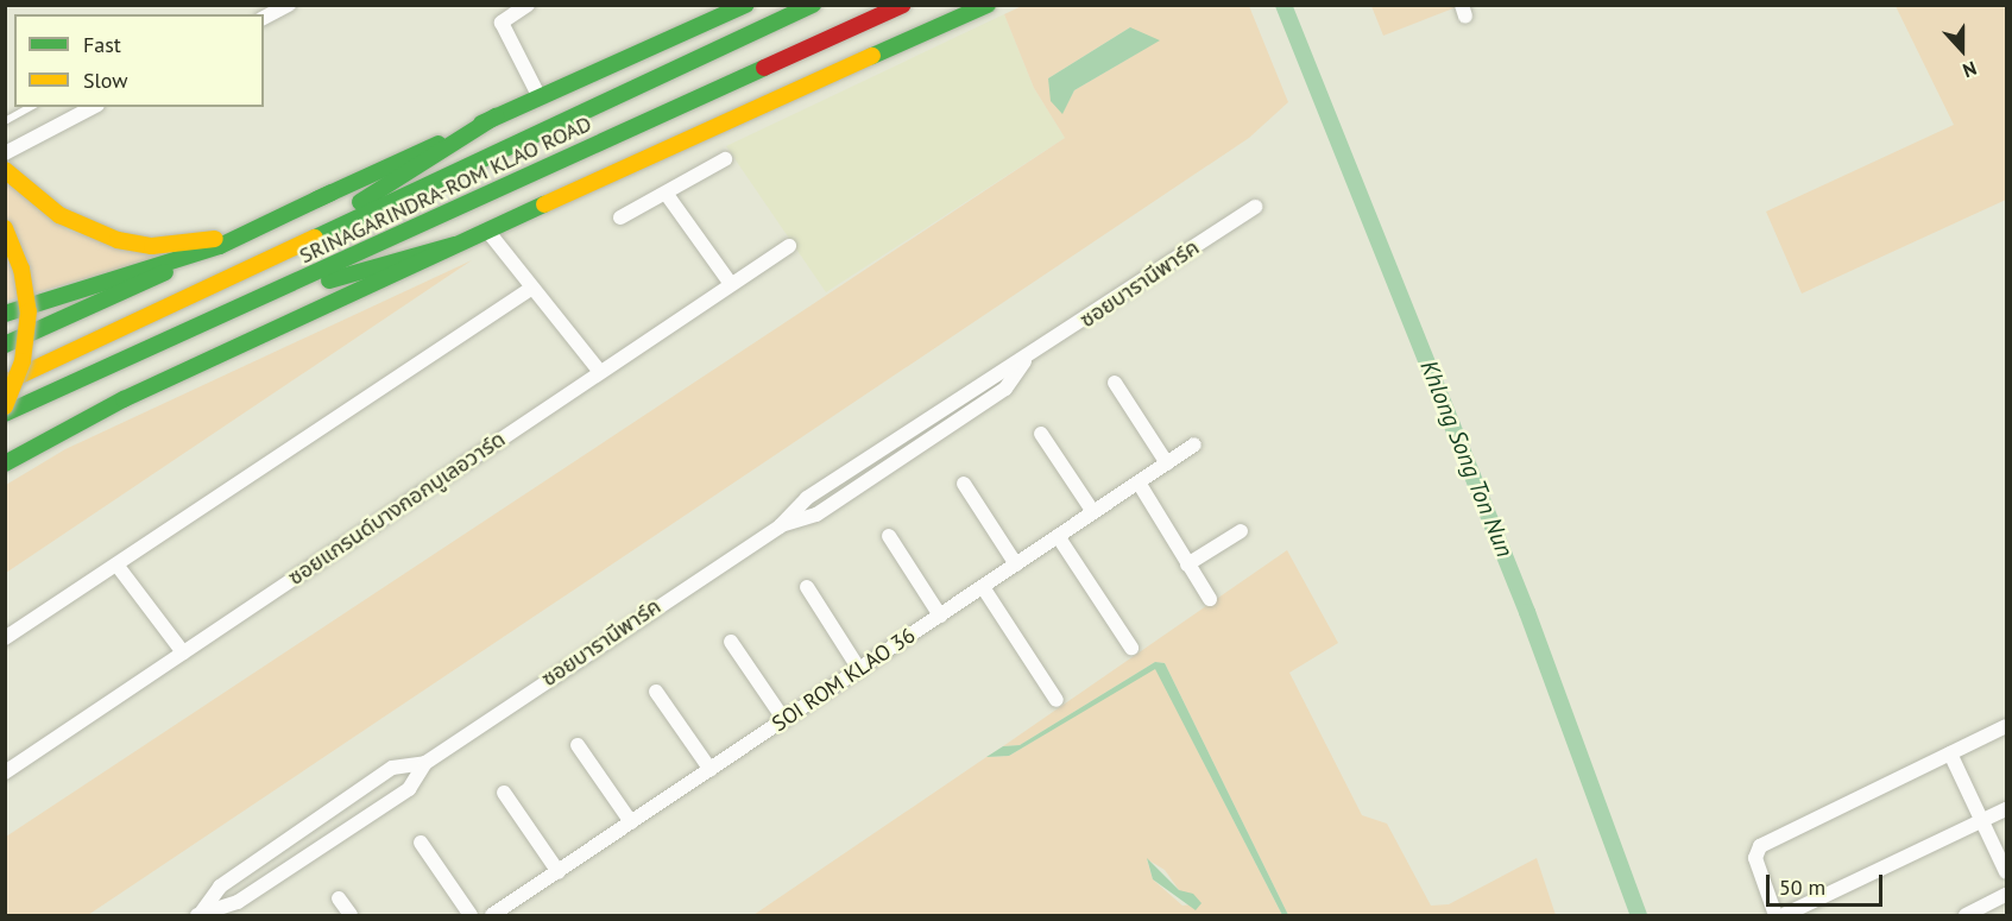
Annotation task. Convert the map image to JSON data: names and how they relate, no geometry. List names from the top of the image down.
{
  "streets": {
    "main road": ["SRINAGARINDRA-ROM KLAO ROAD"],
    "street": ["ซอยบารานีพาร์ค", "ซอยแกรนด์บางกอกบูเลอวาร์ด", "SOI ROM KLAO 36"]
  },
  "water": ["Khlong Song Ton Nun"],
  "legend": ["Fast", "Slow"],
  "scale_bar": "50 m",
  "north": "bottom"
}
